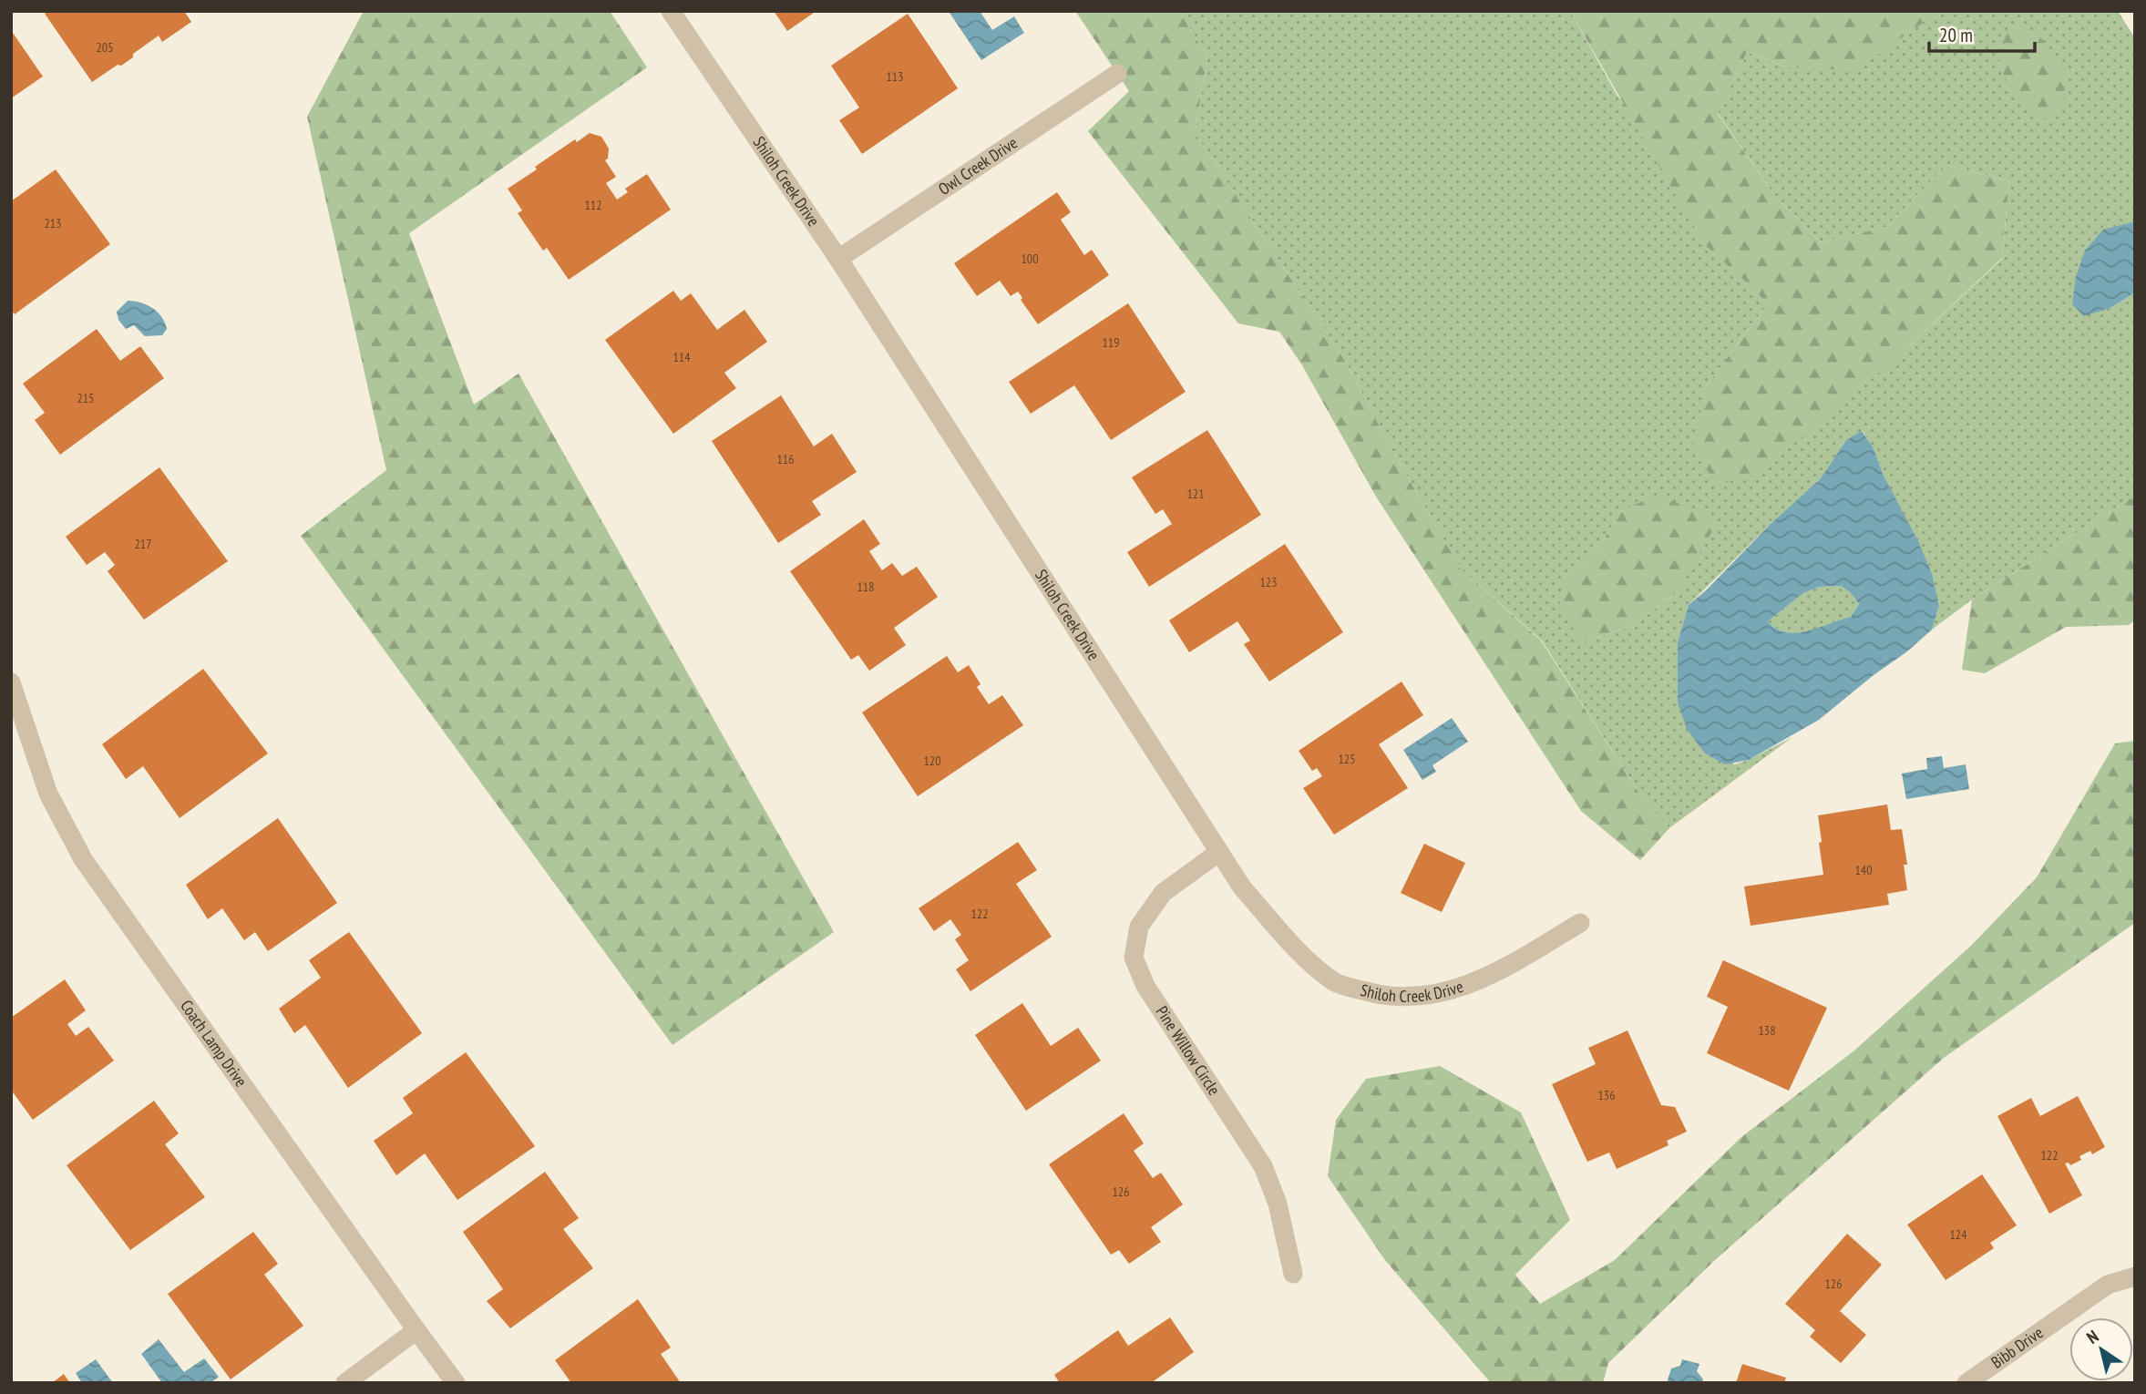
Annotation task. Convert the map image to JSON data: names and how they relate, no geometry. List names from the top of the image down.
{
  "streets": {
    "street": [
      "Owl Creek Drive",
      "Shiloh Creek Drive",
      "Coach Lamp Drive",
      "Pine Willow Circle",
      "Bibb Drive"
    ]
  },
  "crossings": [
    ["Owl Creek Drive", "Shiloh Creek Drive"],
    ["Shiloh Creek Drive", "Pine Willow Circle"]
  ],
  "house_numbers": [
    "205",
    "113",
    "112",
    "213",
    "100",
    "119",
    "114",
    "215",
    "116",
    "121",
    "217",
    "123",
    "118",
    "125",
    "120",
    "140",
    "122",
    "138",
    "136",
    "122",
    "126",
    "124",
    "126"
  ],
  "scale_bar": "20 m",
  "north": "top left"
}
